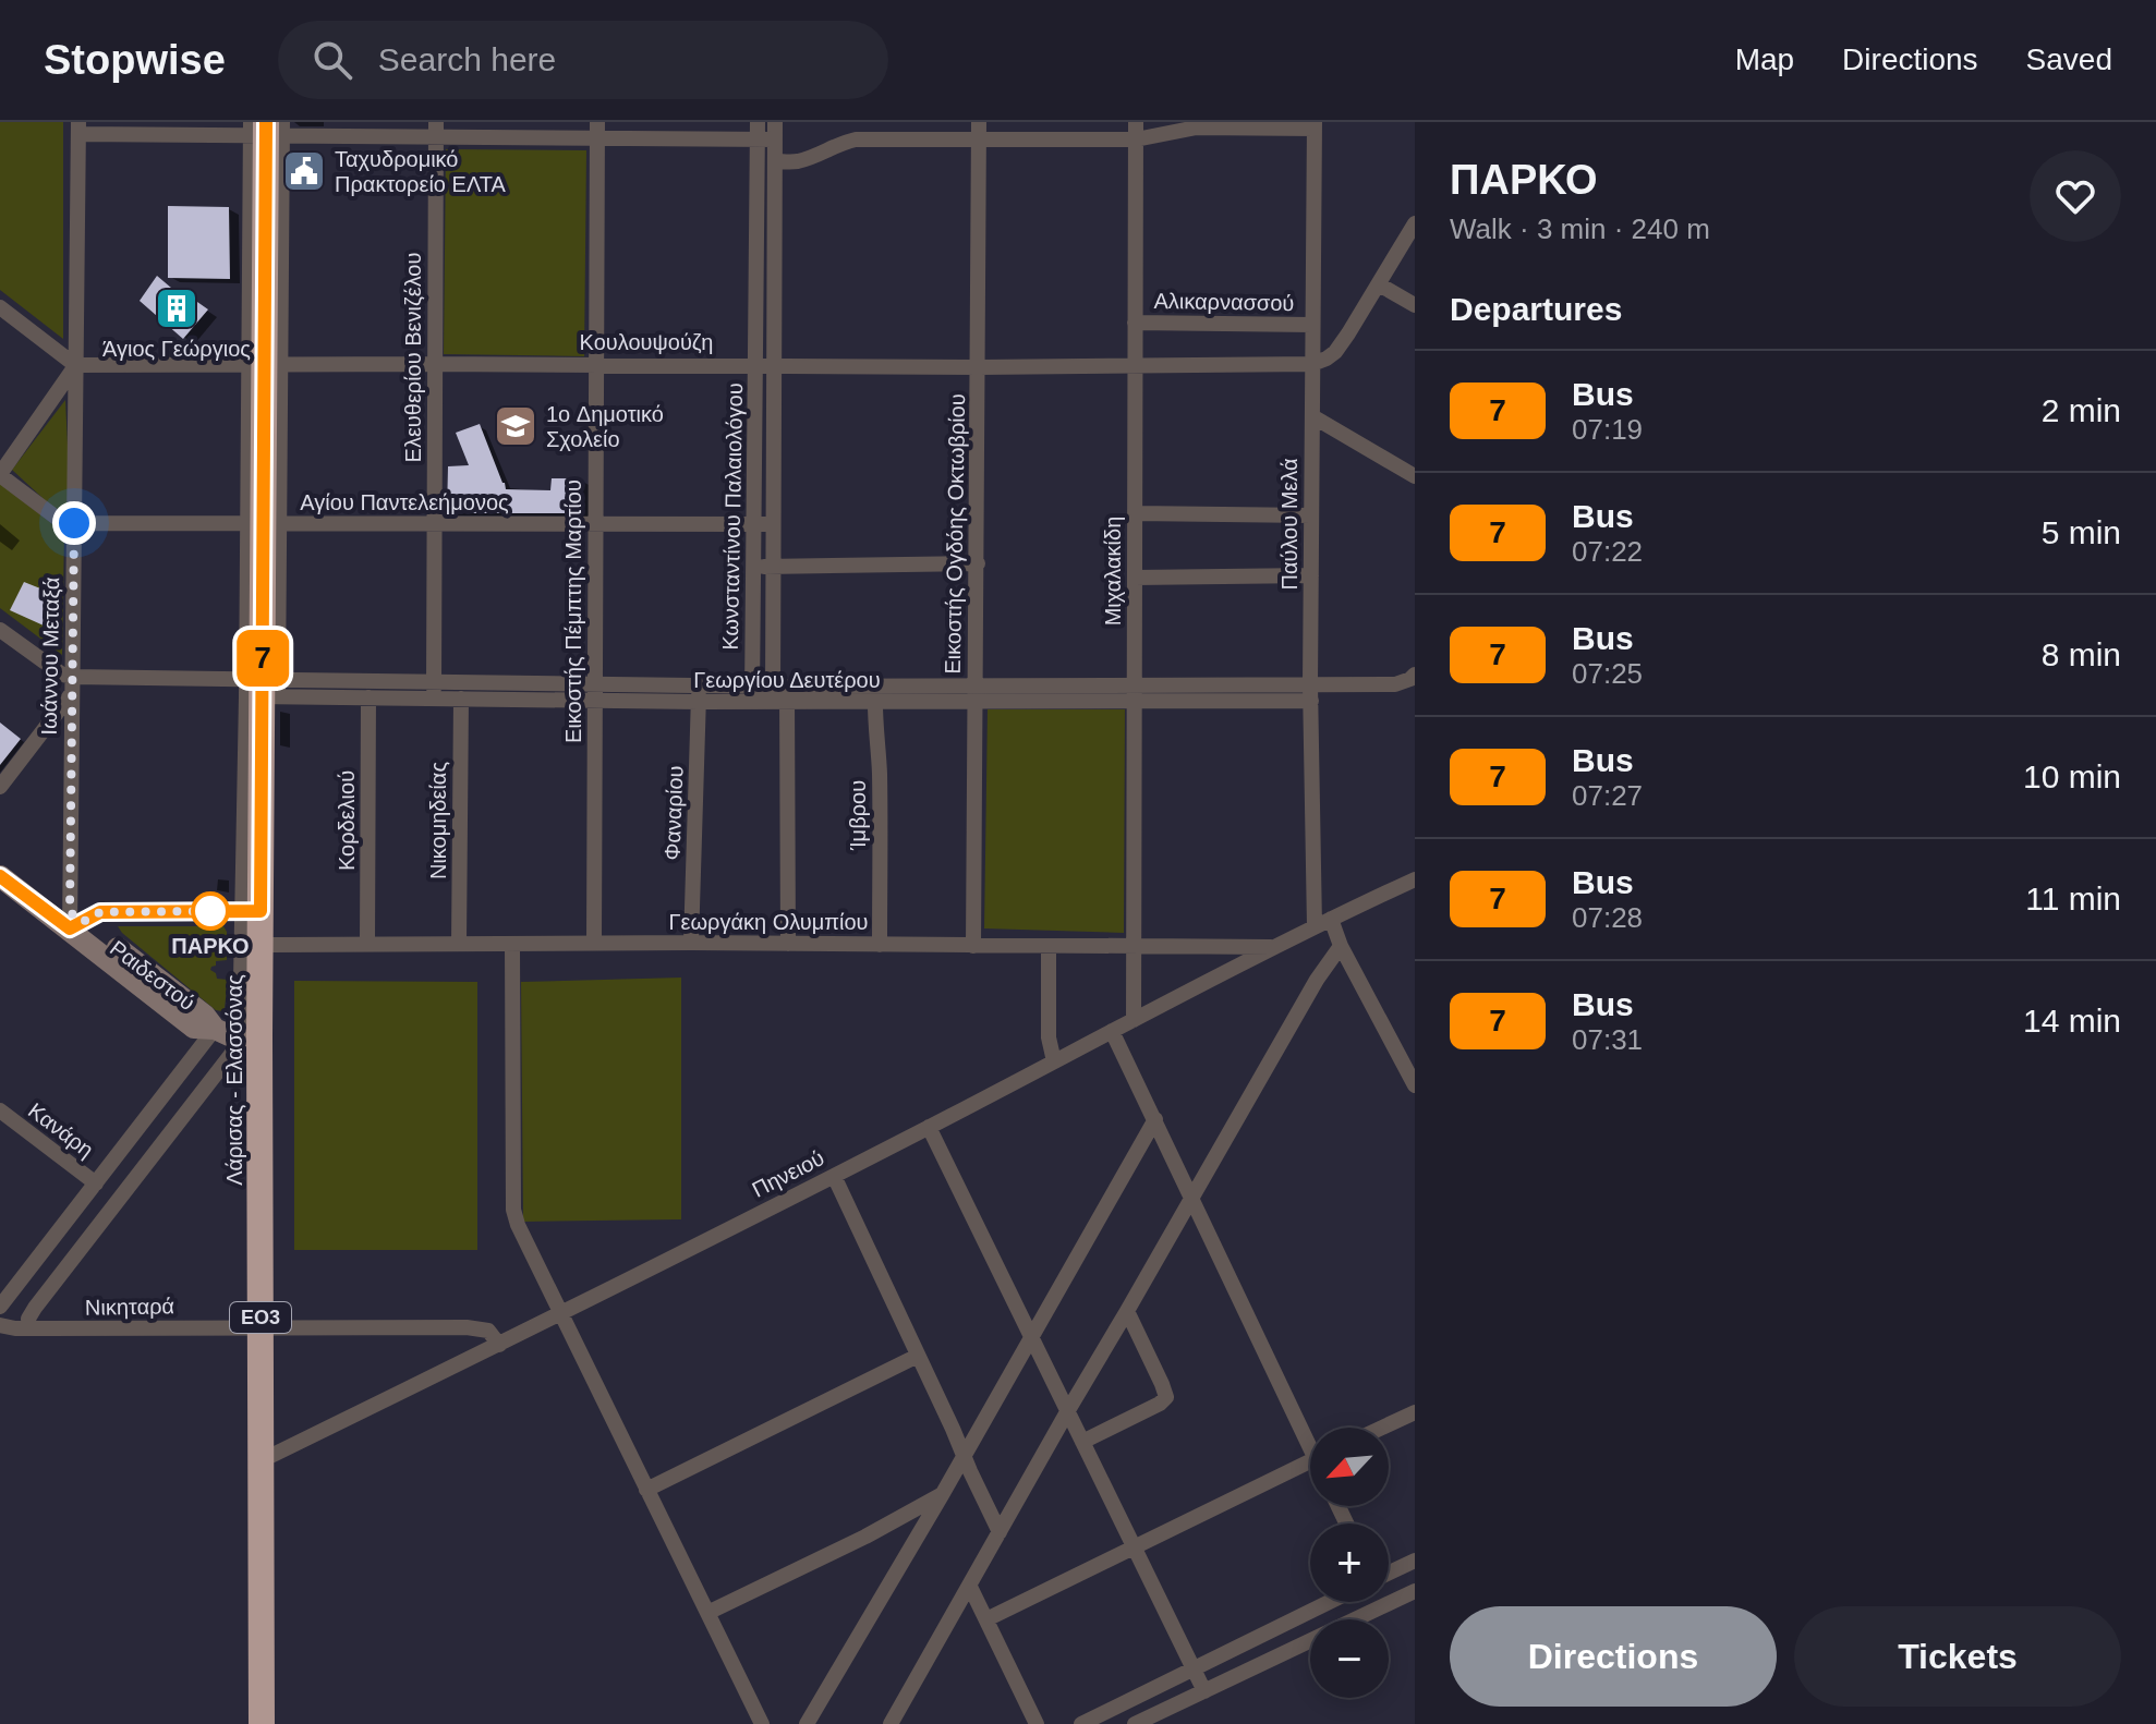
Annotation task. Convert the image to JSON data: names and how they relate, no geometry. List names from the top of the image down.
{
  "streets": {
    "highway": ["Λάρισας - Ελασσόνας", "ΕΟ3"],
    "street": [
      "Αλικαρνασσού",
      "Κουλουψούζη",
      "Ελευθερίου Βενιζέλου",
      "Αγίου Παντελεήμονος",
      "Κωνσταντίνου Παλαιολόγου",
      "Παύλου Μελά",
      "Εικοστής Ογδόης Οκτωβρίου",
      "Μιχαλακίδη",
      "Εικοστής Πέμπτης Μαρτίου",
      "Ιωάννου Μεταξά",
      "Γεωργίου Δευτέρου",
      "Φαναρίου",
      "Ίμβρου",
      "Κορδελιού",
      "Νικομηδείας",
      "Γεωργάκη Ολυμπίου",
      "Ραιδεστού",
      "Κανάρη",
      "Πηνειού",
      "Νικηταρά"
    ]
  },
  "crossings": [
    ["Αλικαρνασσού", "Παύλου Μελά"],
    ["Αλικαρνασσού", "Μιχαλακίδη"],
    ["Κουλουψούζη", "Ελευθερίου Βενιζέλου"],
    ["Κουλουψούζη", "Κωνσταντίνου Παλαιολόγου"],
    ["Κουλουψούζη", "Παύλου Μελά"],
    ["Κουλουψούζη", "Εικοστής Ογδόης Οκτωβρίου"],
    ["Κουλουψούζη", "Μιχαλακίδη"],
    ["Κουλουψούζη", "Εικοστής Πέμπτης Μαρτίου"],
    ["Κουλουψούζη", "Ιωάννου Μεταξά"],
    ["Κουλουψούζη", "Λάρισας - Ελασσόνας"],
    ["Ελευθερίου Βενιζέλου", "Αγίου Παντελεήμονος"],
    ["Ελευθερίου Βενιζέλου", "Γεωργίου Δευτέρου"],
    ["Αγίου Παντελεήμονος", "Κωνσταντίνου Παλαιολόγου"],
    ["Αγίου Παντελεήμονος", "Εικοστής Πέμπτης Μαρτίου"],
    ["Αγίου Παντελεήμονος", "Ιωάννου Μεταξά"],
    ["Αγίου Παντελεήμονος", "Λάρισας - Ελασσόνας"],
    ["Κωνσταντίνου Παλαιολόγου", "Γεωργίου Δευτέρου"],
    ["Κωνσταντίνου Παλαιολόγου", "Γεωργάκη Ολυμπίου"],
    ["Παύλου Μελά", "Γεωργίου Δευτέρου"],
    ["Παύλου Μελά", "Πηνειού"],
    ["Εικοστής Ογδόης Οκτωβρίου", "Γεωργίου Δευτέρου"],
    ["Εικοστής Ογδόης Οκτωβρίου", "Γεωργάκη Ολυμπίου"],
    ["Μιχαλακίδη", "Γεωργίου Δευτέρου"],
    ["Μιχαλακίδη", "Γεωργάκη Ολυμπίου"],
    ["Μιχαλακίδη", "Πηνειού"],
    ["Εικοστής Πέμπτης Μαρτίου", "Γεωργίου Δευτέρου"],
    ["Εικοστής Πέμπτης Μαρτίου", "Γεωργάκη Ολυμπίου"],
    ["Ιωάννου Μεταξά", "Ραιδεστού"],
    ["Γεωργίου Δευτέρου", "Φαναρίου"],
    ["Γεωργίου Δευτέρου", "Ίμβρου"],
    ["Γεωργίου Δευτέρου", "Κορδελιού"],
    ["Γεωργίου Δευτέρου", "Νικομηδείας"],
    ["Γεωργίου Δευτέρου", "Λάρισας - Ελασσόνας"],
    ["Φαναρίου", "Γεωργάκη Ολυμπίου"],
    ["Ίμβρου", "Γεωργάκη Ολυμπίου"],
    ["Κορδελιού", "Γεωργάκη Ολυμπίου"],
    ["Νικομηδείας", "Γεωργάκη Ολυμπίου"],
    ["Γεωργάκη Ολυμπίου", "Λάρισας - Ελασσόνας"],
    ["Γεωργάκη Ολυμπίου", "Πηνειού"],
    ["Λάρισας - Ελασσόνας", "Πηνειού"],
    ["Λάρισας - Ελασσόνας", "Νικηταρά"],
    ["Πηνειού", "Νικηταρά"]
  ],
  "places": {
    "public building": ["Ταχυδρομικό Πρακτορείο ΕΛΤΑ"],
    "building": ["Άγιος Γεώργιος"],
    "school or university": ["1o Δημοτικό Σχολείο"],
    "other": ["ΠΑΡΚΟ"]
  },
  "lines": ["bus line 7"],
  "north": "bottom left",
  "page": {
    "header": "Stopwise",
    "search": "Search here",
    "nav": ["Map", "Directions", "Saved"],
    "on_map": "7",
    "heading": [
      ["ΠΑΡΚΟ", "Walk · 3 min · 240 m"],
      "Departures"
    ],
    "list": [
      {
        "mark": "7",
        "name": "Bus",
        "note": "07:19",
        "value": "2 min"
      },
      {
        "mark": "7",
        "name": "Bus",
        "note": "07:22",
        "value": "5 min"
      },
      {
        "mark": "7",
        "name": "Bus",
        "note": "07:25",
        "value": "8 min"
      },
      {
        "mark": "7",
        "name": "Bus",
        "note": "07:27",
        "value": "10 min"
      },
      {
        "mark": "7",
        "name": "Bus",
        "note": "07:28",
        "value": "11 min"
      },
      {
        "mark": "7",
        "name": "Bus",
        "note": "07:31",
        "value": "14 min"
      }
    ],
    "map_buttons": ["+", "−"],
    "buttons": ["Directions", "Tickets"]
  }
}
